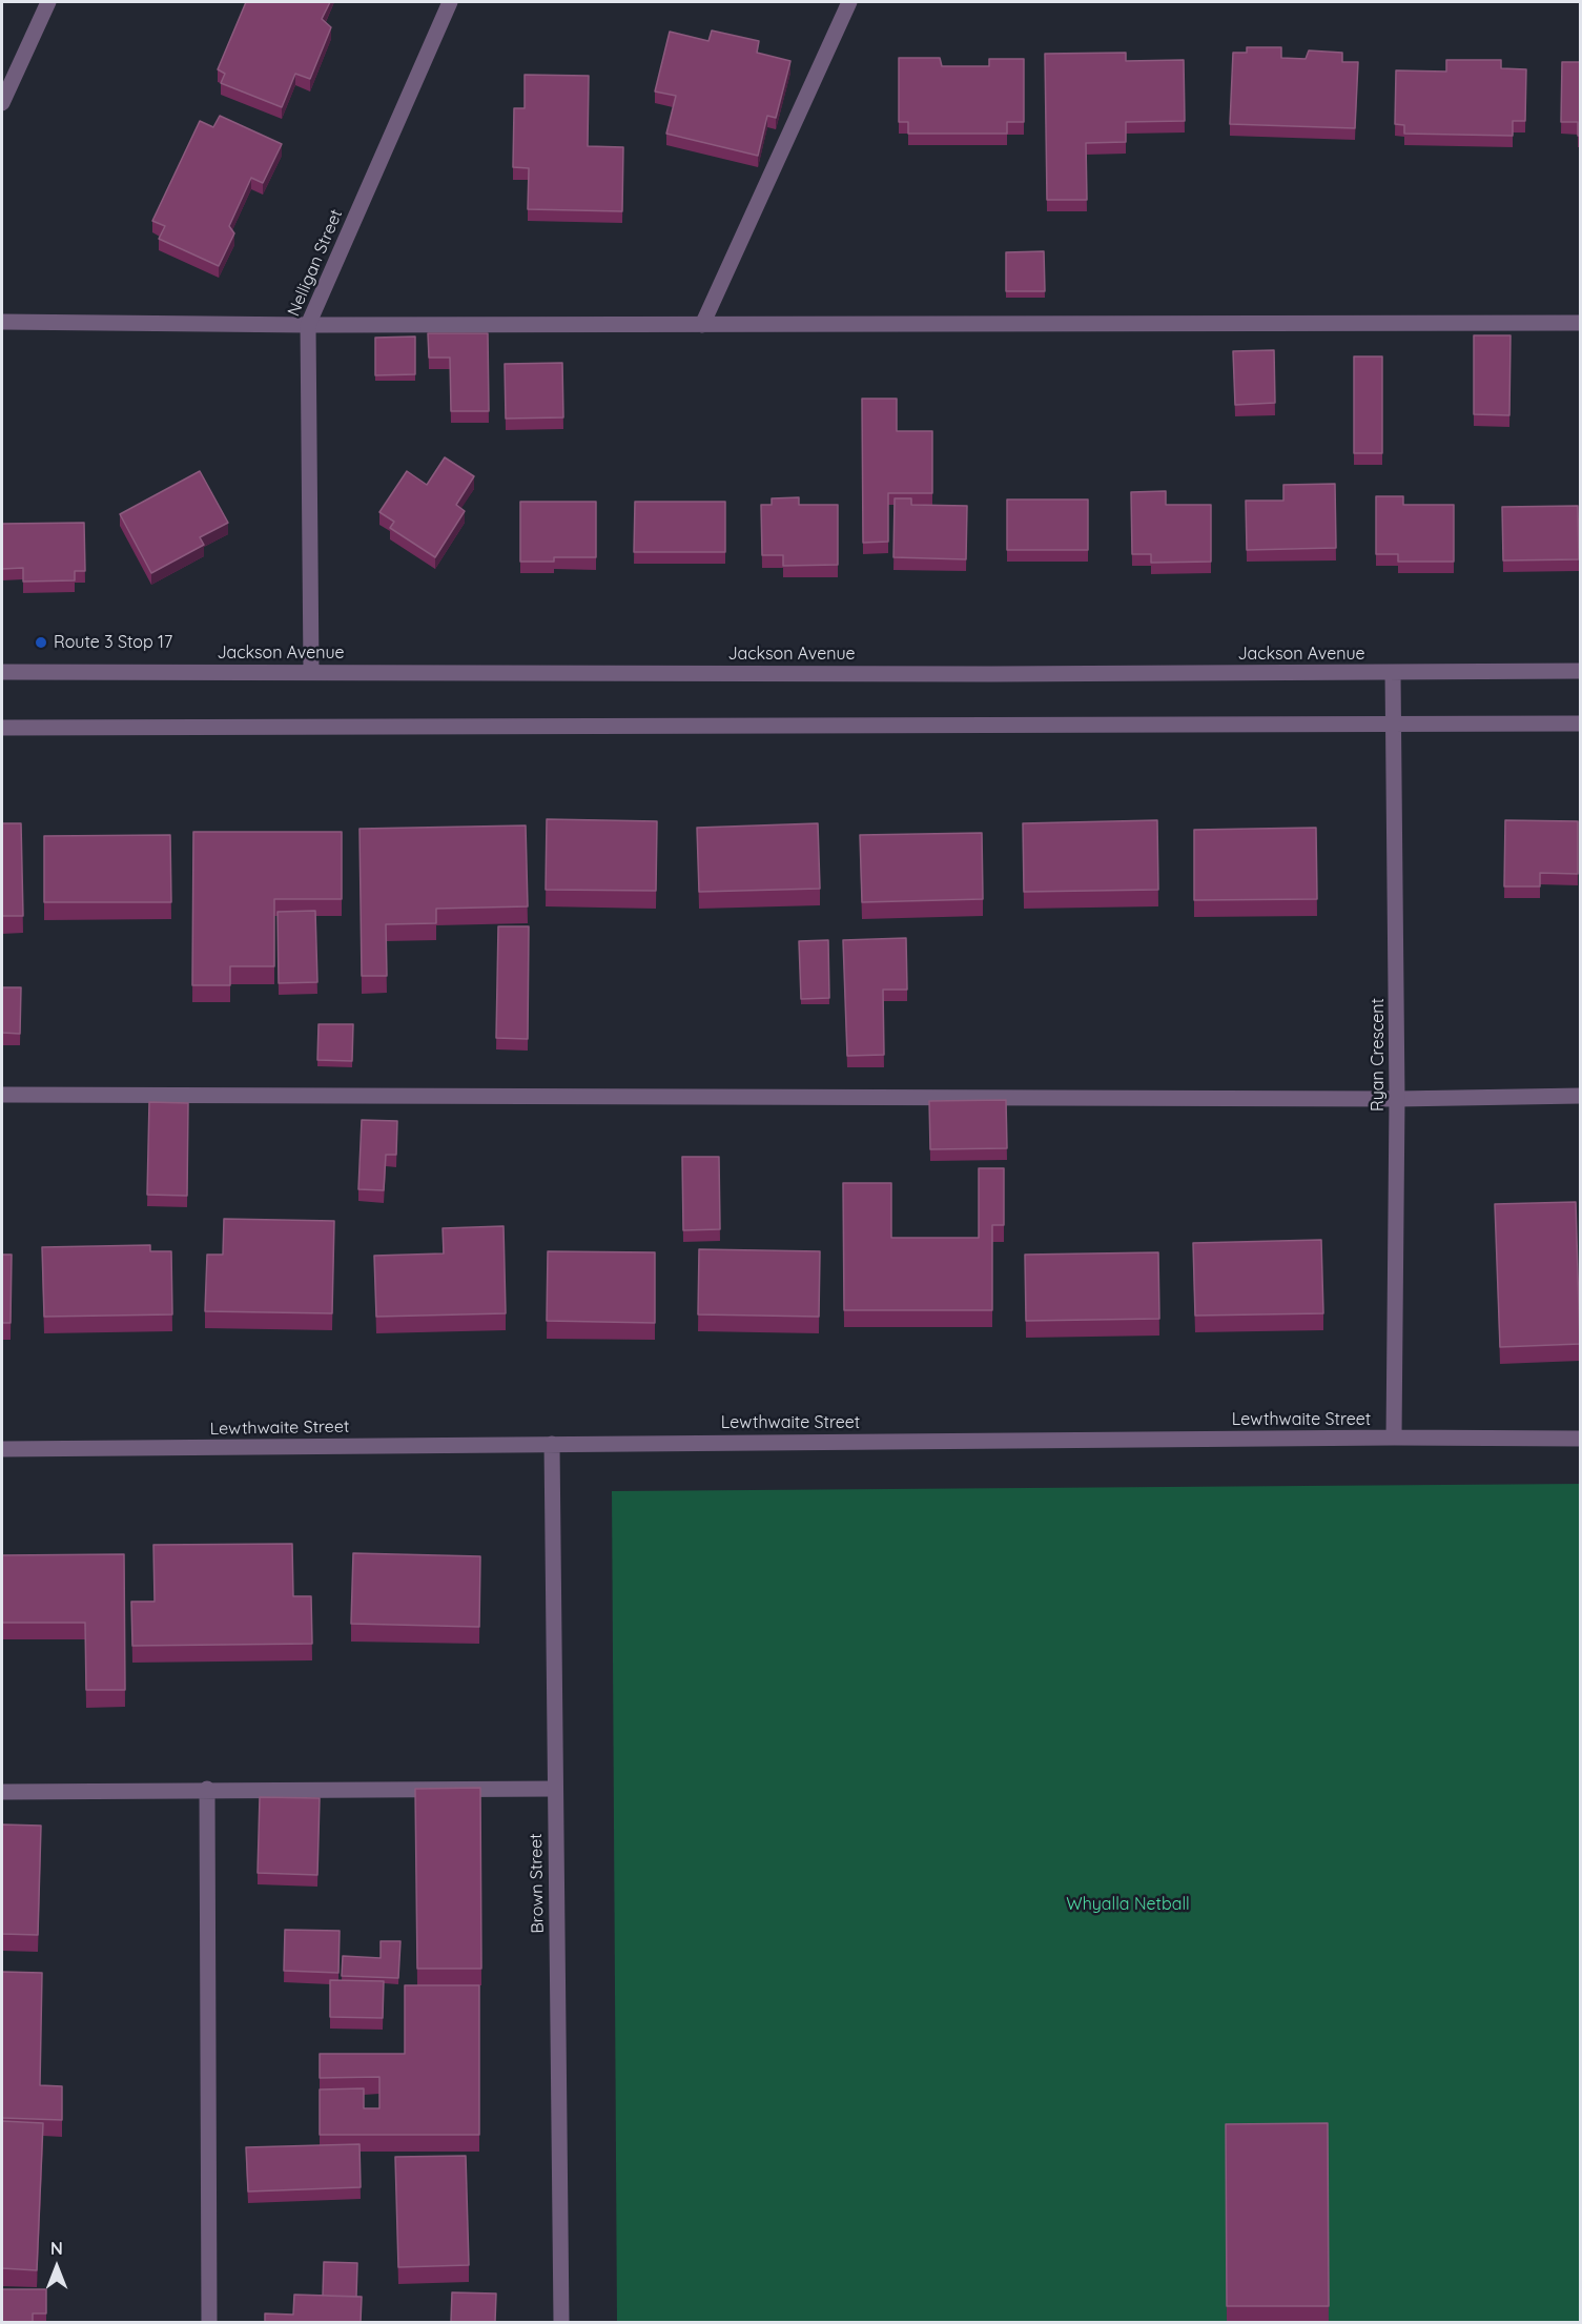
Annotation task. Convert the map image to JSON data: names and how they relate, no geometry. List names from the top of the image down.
{
  "streets": {
    "street": [
      "Nelligan Street",
      "Jackson Avenue",
      "Ryan Crescent",
      "Lewthwaite Street",
      "Brown Street"
    ]
  },
  "crossings": [
    ["Nelligan Street", "Jackson Avenue"],
    ["Jackson Avenue", "Ryan Crescent"],
    ["Ryan Crescent", "Lewthwaite Street"],
    ["Lewthwaite Street", "Brown Street"]
  ],
  "parks": ["Whyalla Netball"],
  "places": ["Route 3 Stop 17"],
  "north": "top"
}
